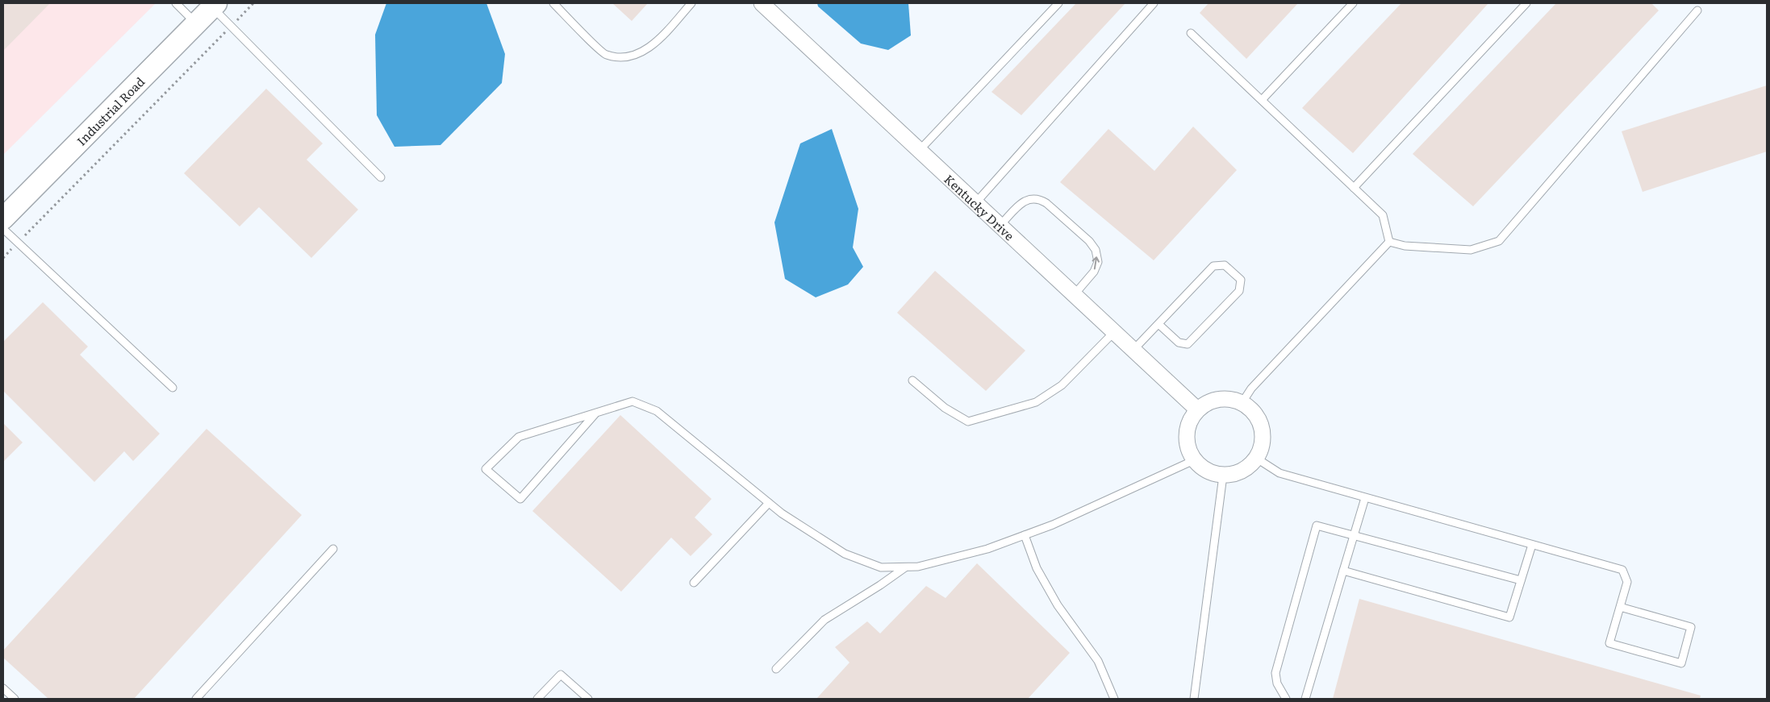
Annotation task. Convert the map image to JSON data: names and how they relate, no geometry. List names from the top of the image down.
{
  "streets": {
    "main road": ["Industrial Road"],
    "street": ["Kentucky Drive"]
  }
}
